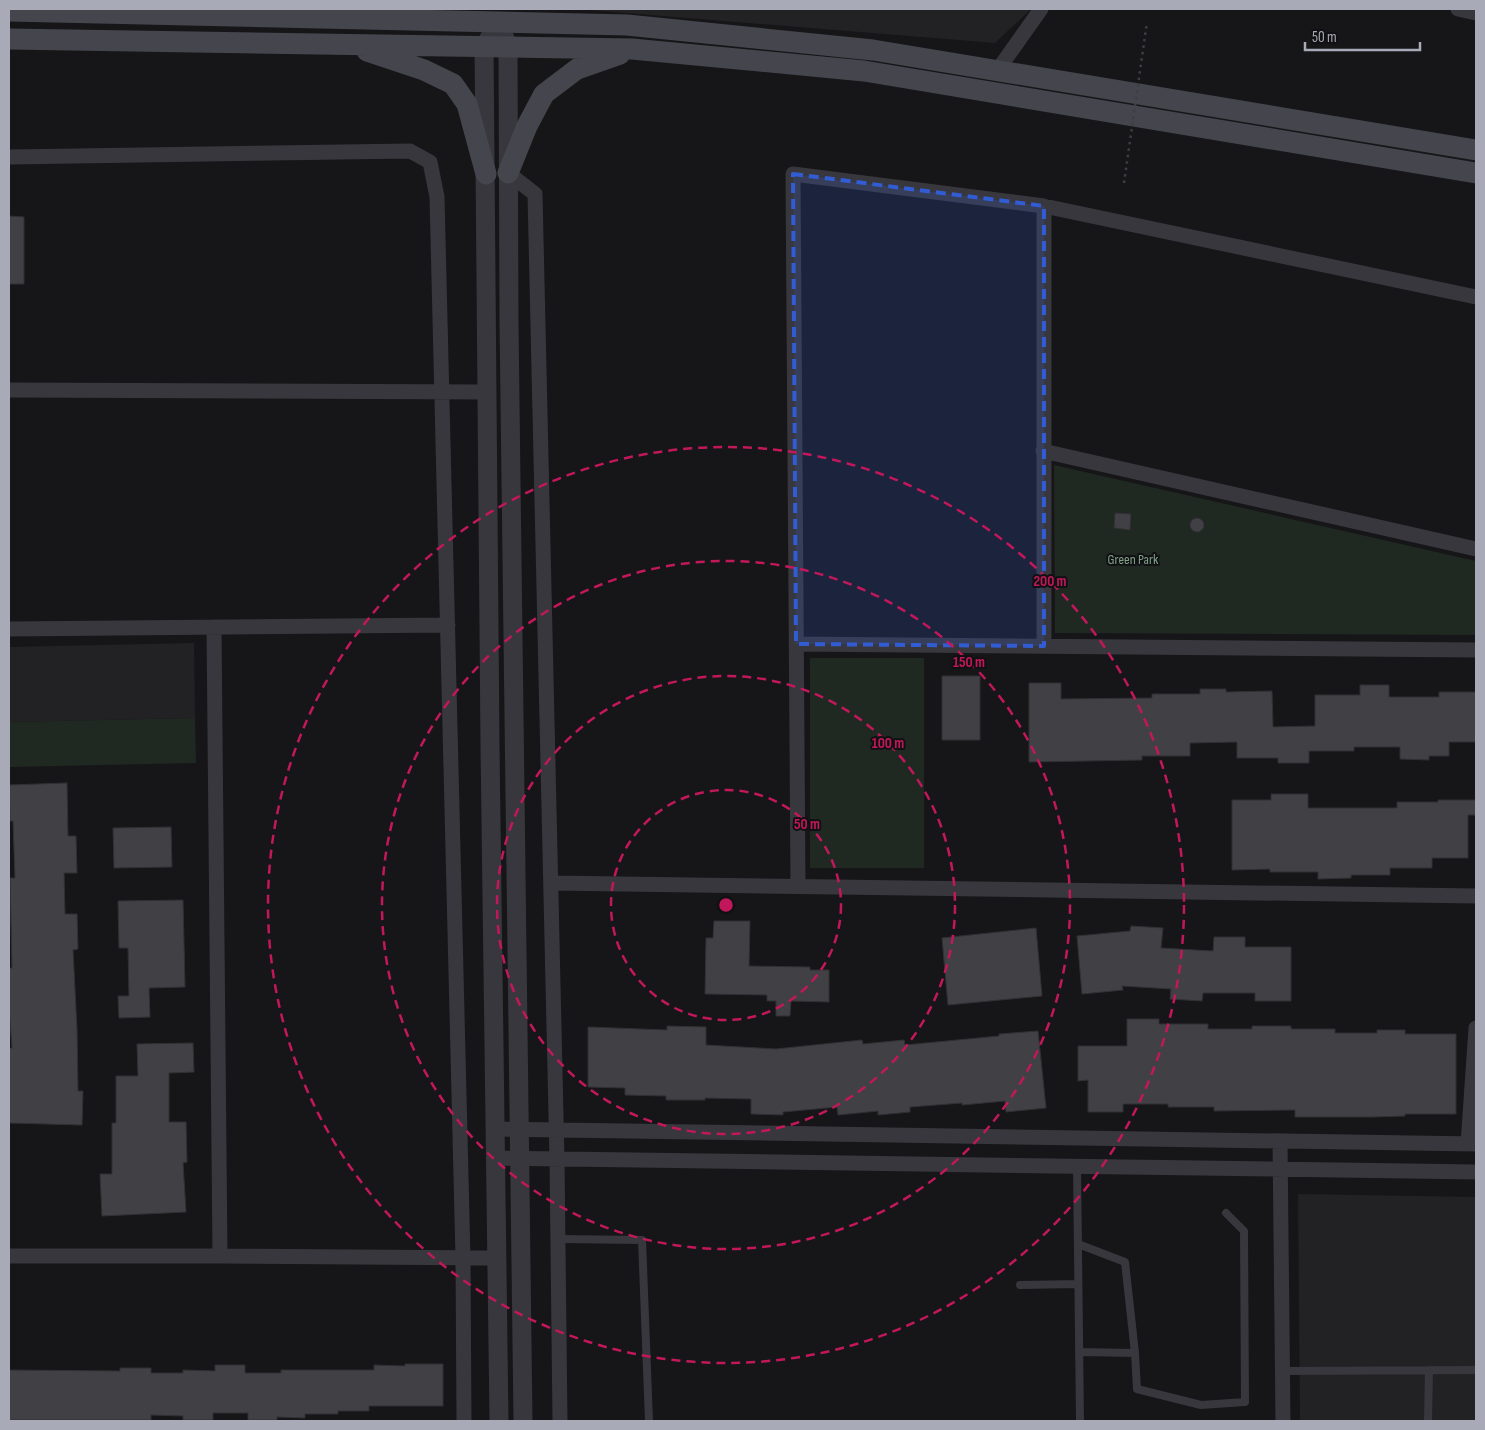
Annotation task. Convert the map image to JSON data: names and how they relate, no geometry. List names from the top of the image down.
{
  "parks": ["Green Park"],
  "scale_bar": "50 m",
  "rings": [
    "200 m",
    "150 m",
    "100 m",
    "50 m"
  ]
}
